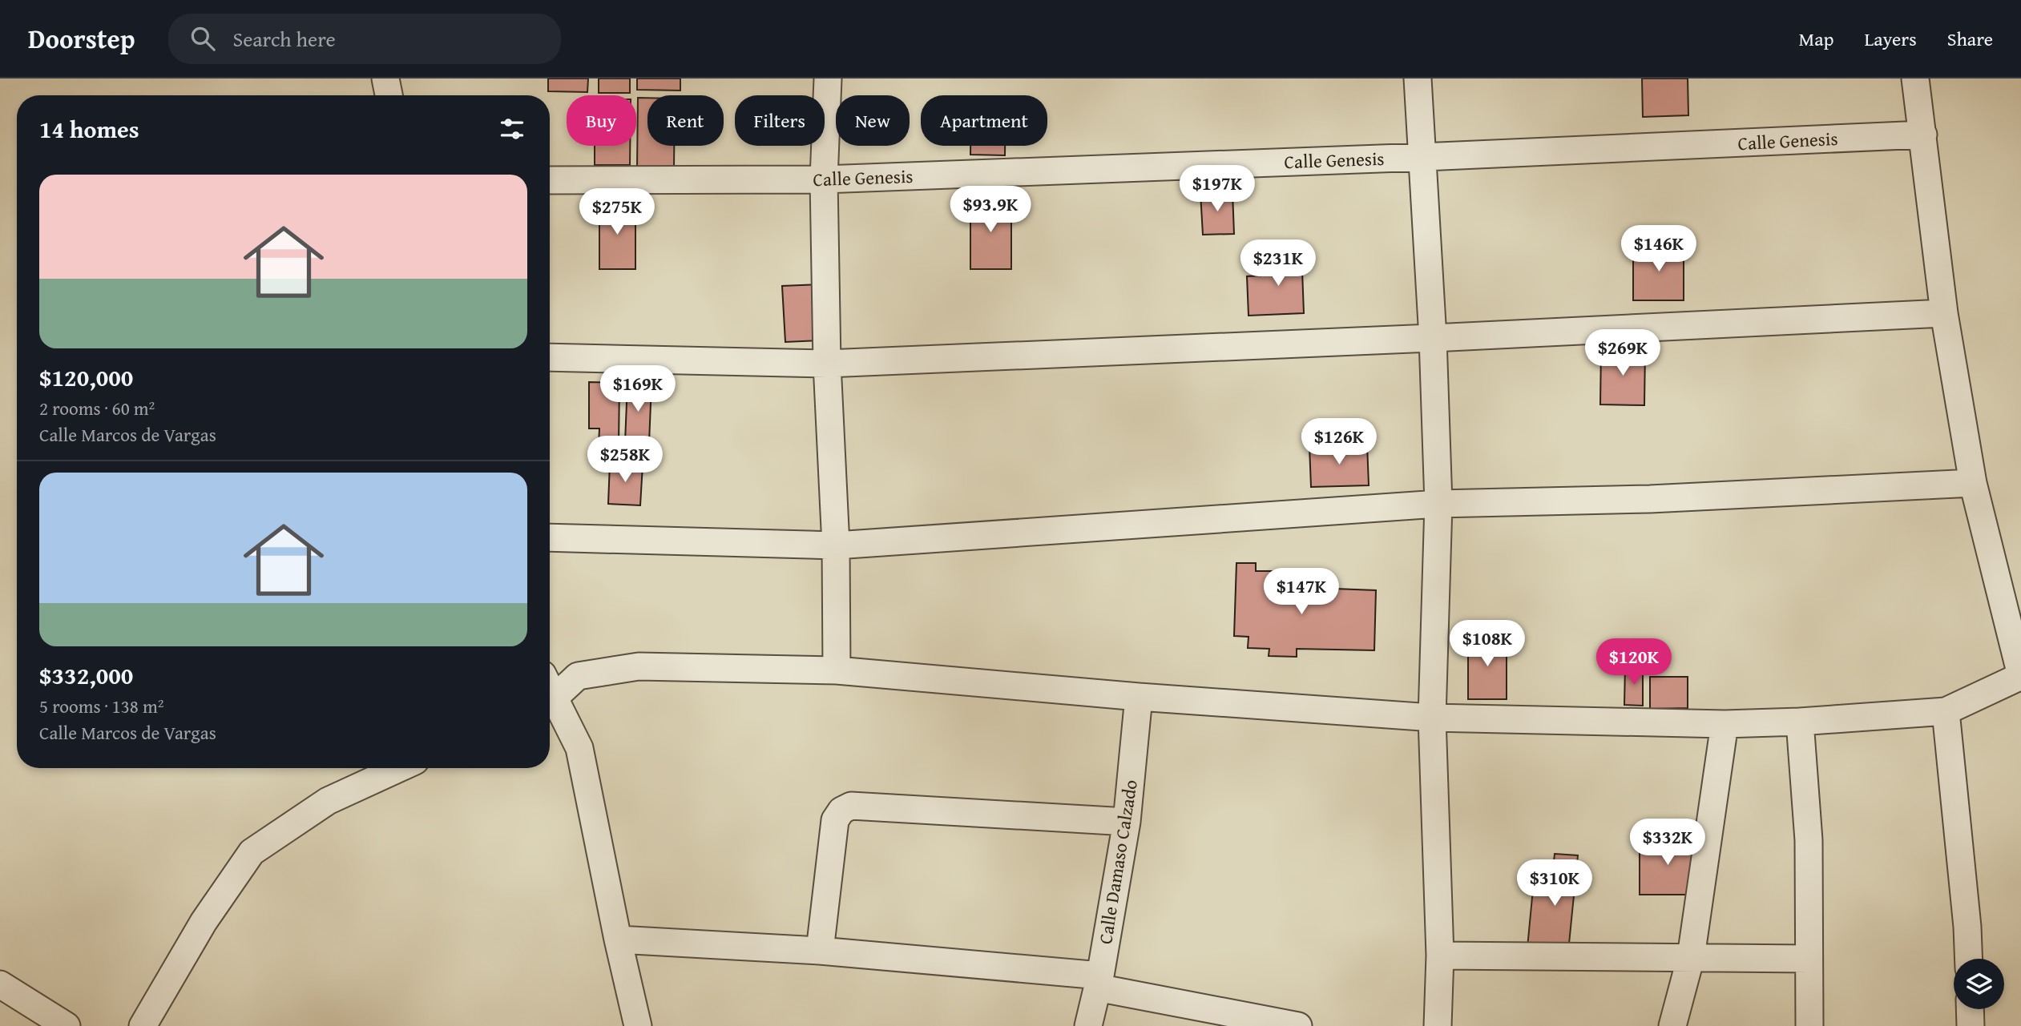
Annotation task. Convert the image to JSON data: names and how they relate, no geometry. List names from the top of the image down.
{
  "streets": {
    "street": ["Calle Genesis", "Calle Damaso Calzado"]
  },
  "page": {
    "header": "Doorstep",
    "search": "Search here",
    "nav": ["Map", "Layers", "Share"],
    "chip": [
      "Buy",
      "Rent",
      "Filters",
      "New",
      "Apartment"
    ],
    "heading": "14 homes",
    "list": [
      {
        "name": "$120,000",
        "note": "2 rooms · 60 m² · Calle Marcos de Vargas"
      },
      {
        "name": "$332,000",
        "note": "5 rooms · 138 m² · Calle Marcos de Vargas"
      }
    ],
    "price": [
      "$197K",
      "$93.9K",
      "$275K",
      "$146K",
      "$231K",
      "$269K",
      "$169K",
      "$126K",
      "$258K",
      "$147K",
      "$108K",
      "$120K",
      "$332K",
      "$310K"
    ]
  }
}
